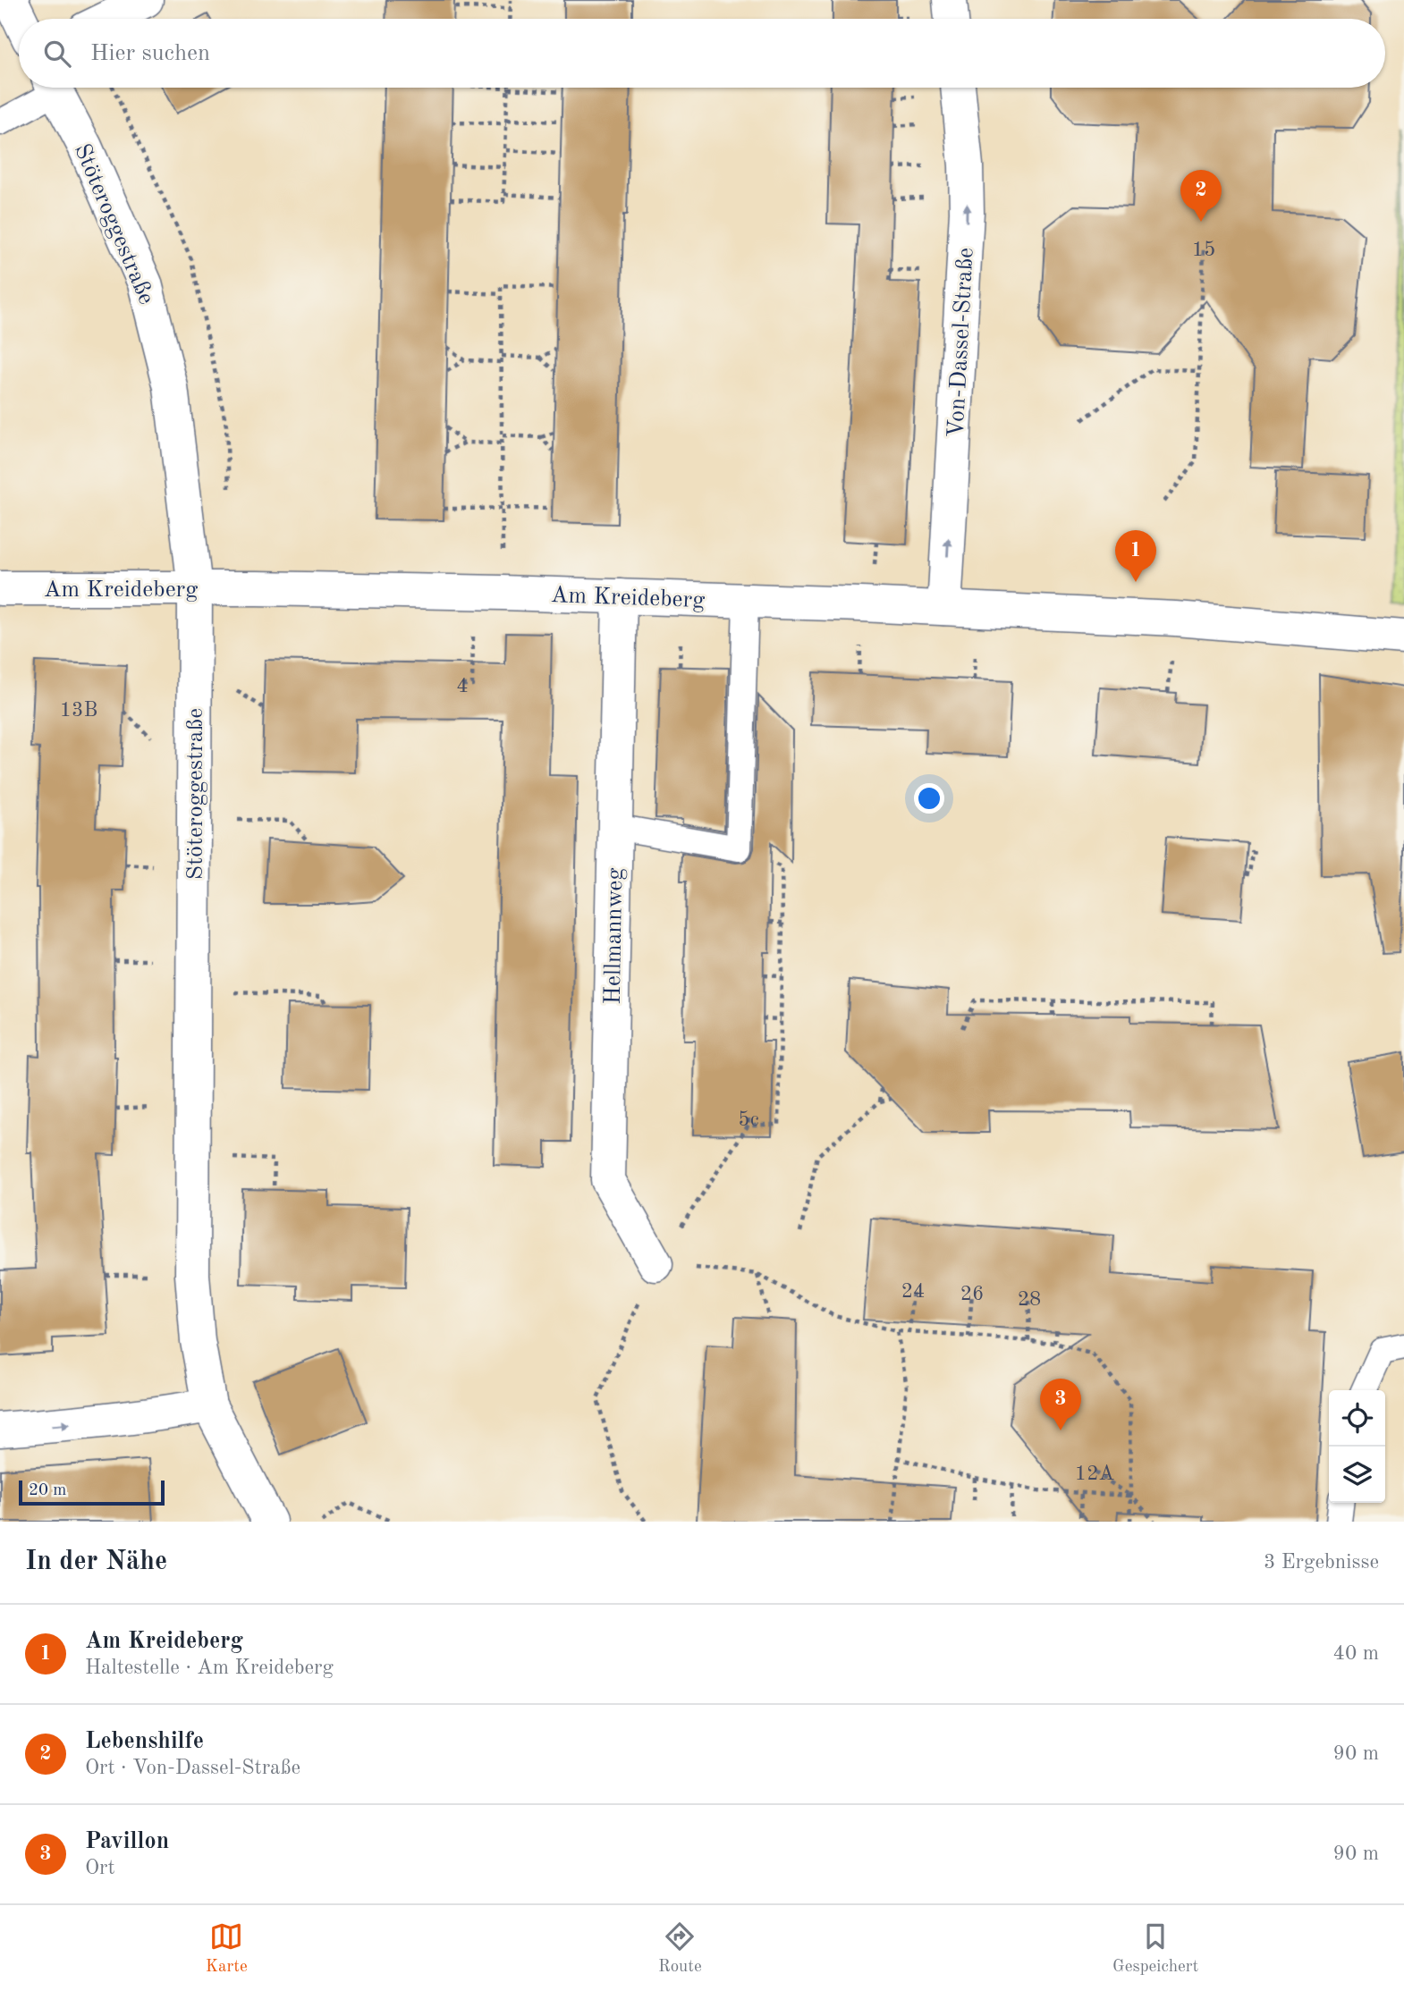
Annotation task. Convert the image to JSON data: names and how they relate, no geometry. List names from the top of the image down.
{
  "streets": {
    "street": [
      "Stöteroggestraße",
      "Von-Dassel-Straße",
      "Am Kreideberg",
      "Hellmannweg"
    ]
  },
  "crossings": [
    ["Stöteroggestraße", "Am Kreideberg"],
    ["Von-Dassel-Straße", "Am Kreideberg"],
    ["Am Kreideberg", "Hellmannweg"]
  ],
  "one_way": ["Von-Dassel-Straße"],
  "house_numbers": [
    "15",
    "4",
    "13B",
    "5c",
    "24",
    "26",
    "28",
    "12A"
  ],
  "scale_bar": "20 m",
  "page": {
    "search": "Hier suchen",
    "pins": ["2", "1", "3"],
    "scale": "20 m",
    "heading": ["In der Nähe", "3 Ergebnisse"],
    "list": [
      {
        "mark": "1",
        "name": "Am Kreideberg",
        "note": "Haltestelle · Am Kreideberg",
        "value": "40 m"
      },
      {
        "mark": "2",
        "name": "Lebenshilfe",
        "note": "Ort · Von-Dassel-Straße",
        "value": "90 m"
      },
      {
        "mark": "3",
        "name": "Pavillon",
        "note": "Ort",
        "value": "90 m"
      }
    ],
    "nav": ["Karte", "Route", "Gespeichert"]
  }
}
